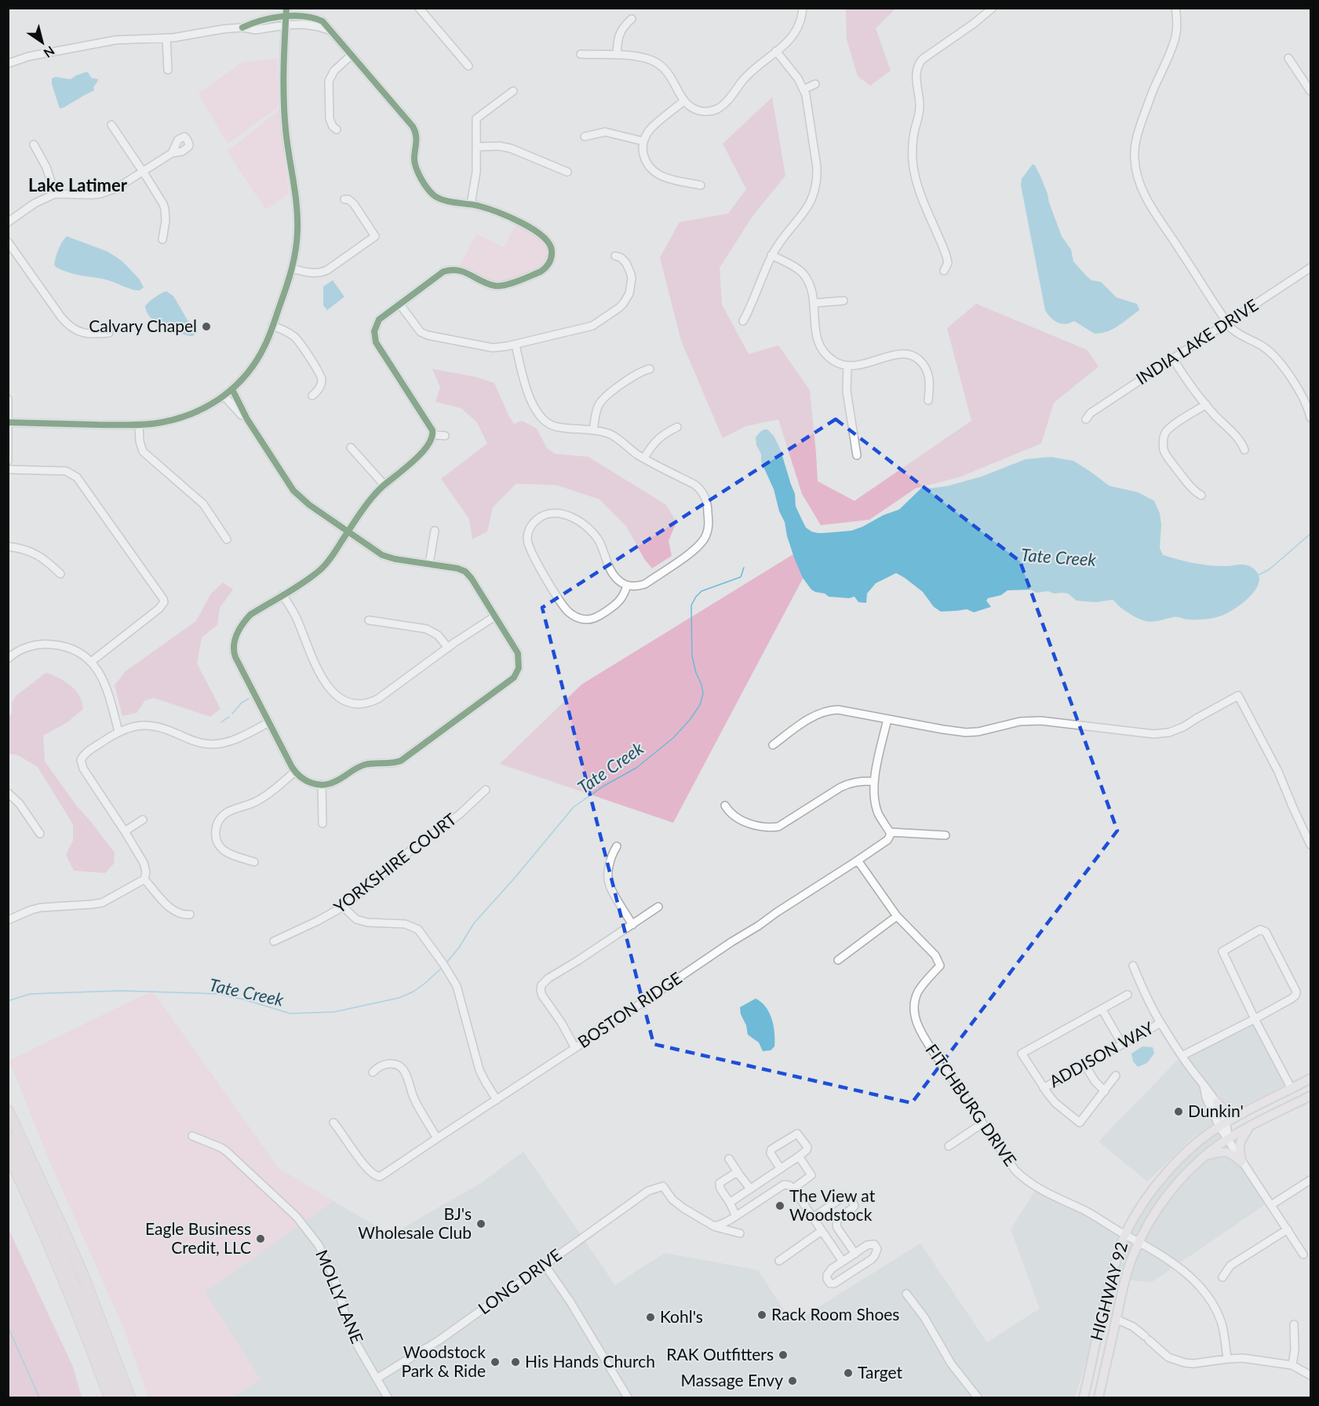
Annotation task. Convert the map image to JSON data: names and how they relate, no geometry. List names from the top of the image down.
{
  "streets": {
    "main road": ["HIGHWAY 92"],
    "street": [
      "INDIA LAKE DRIVE",
      "YORKSHIRE COURT",
      "BOSTON RIDGE",
      "ADDISON WAY",
      "FITCHBURG DRIVE",
      "LONG DRIVE",
      "MOLLY LANE"
    ]
  },
  "crossings": [
    ["FITCHBURG DRIVE", "HIGHWAY 92"],
    ["LONG DRIVE", "MOLLY LANE"]
  ],
  "districts": ["Lake Latimer"],
  "water": ["Tate Creek"],
  "places": [
    "Calvary Chapel",
    "Dunkin'",
    "The View at Woodstock",
    "BJ's Wholesale Club",
    "Eagle Business Credit, LLC",
    "Rack Room Shoes",
    "Kohl's",
    "RAK Outfitters",
    "Woodstock Park & Ride",
    "His Hands Church",
    "Target",
    "Massage Envy"
  ],
  "north": "bottom right"
}
